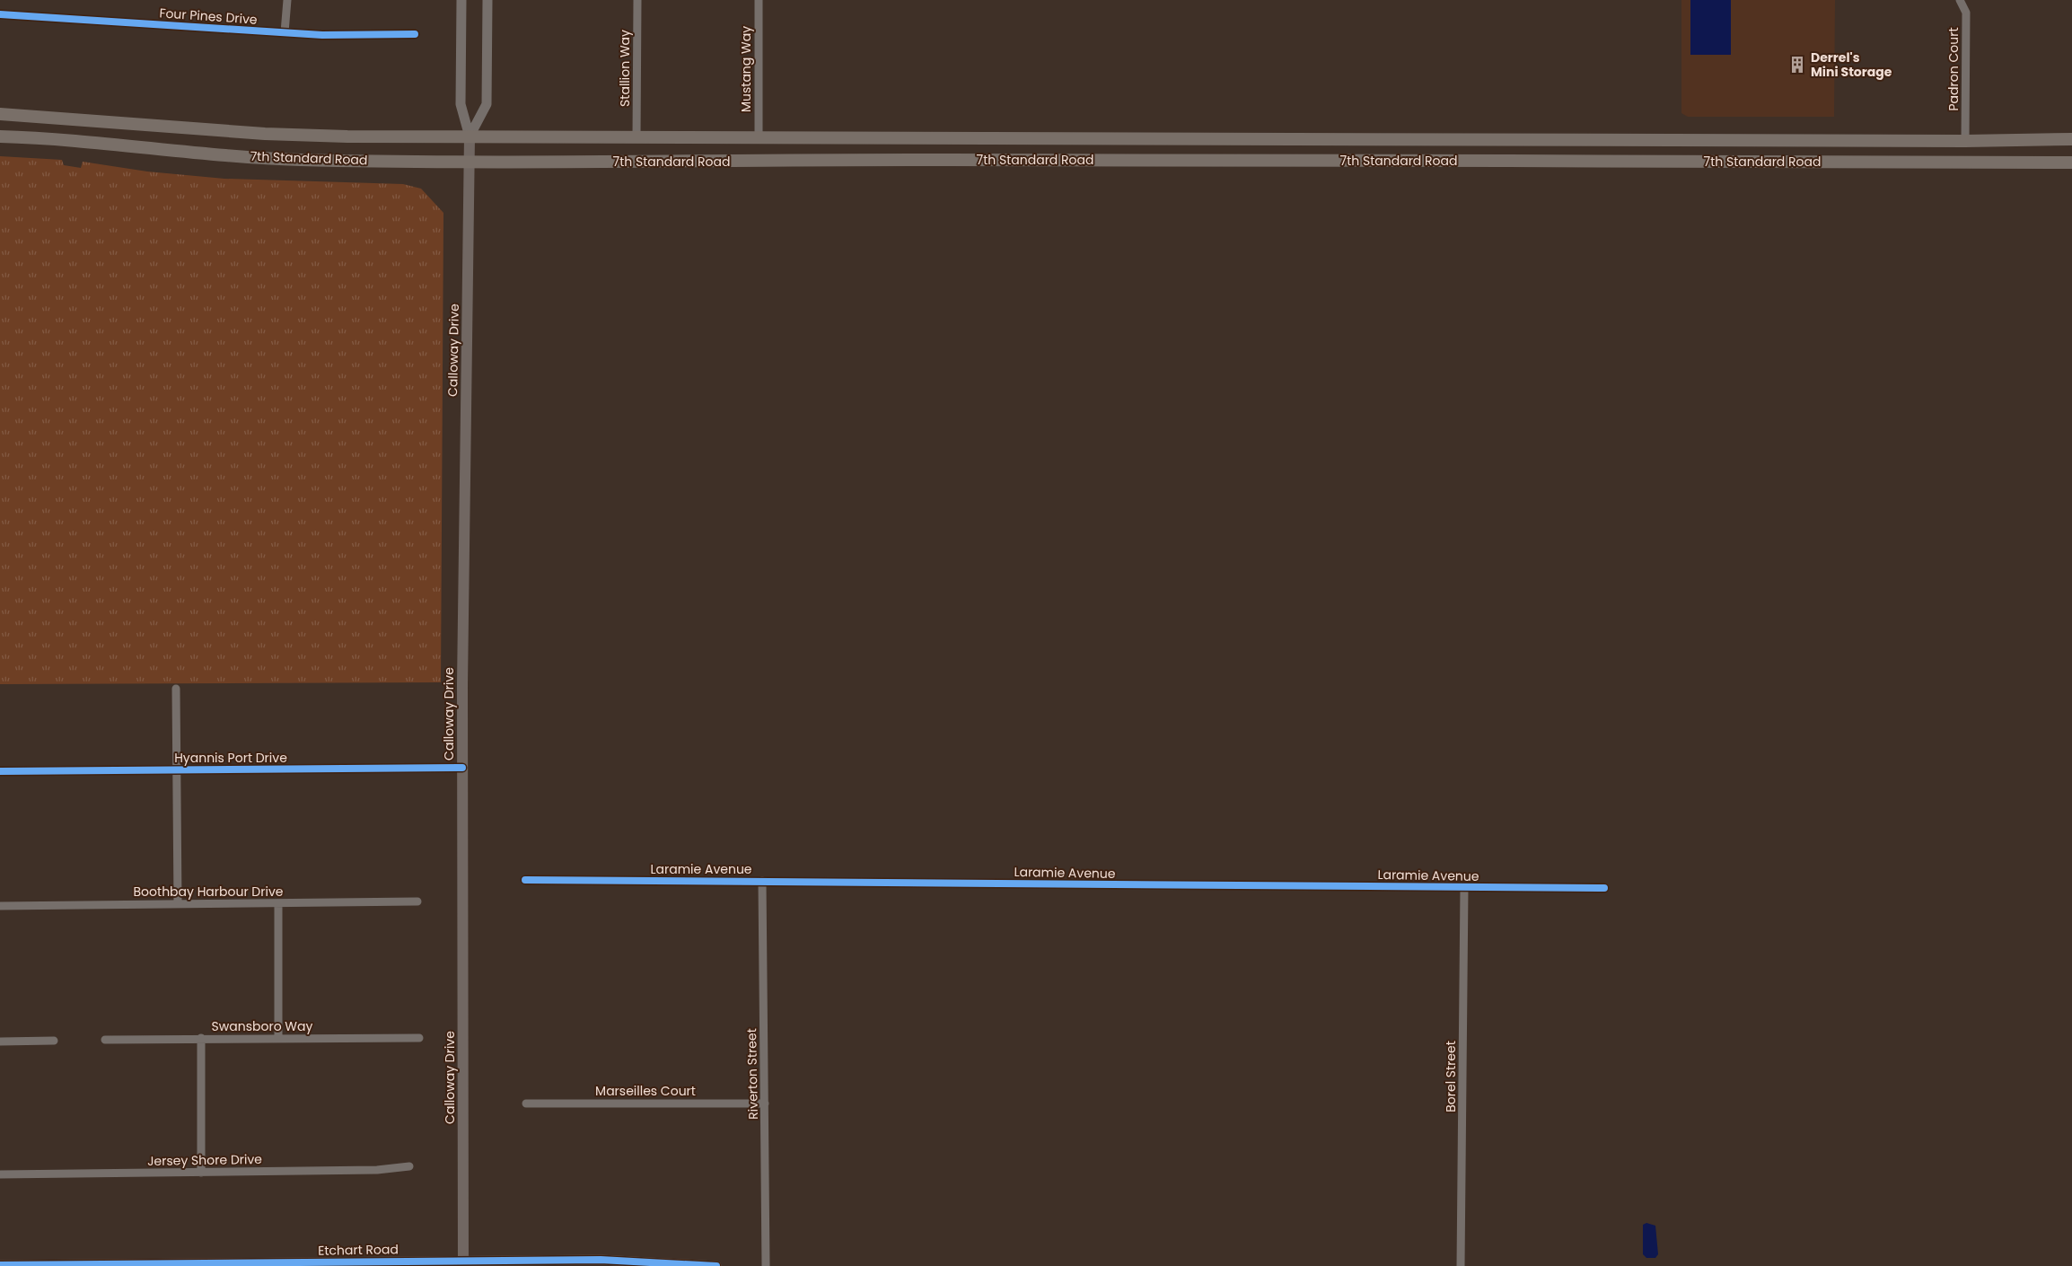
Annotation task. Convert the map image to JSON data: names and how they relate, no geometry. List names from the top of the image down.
{
  "streets": {
    "main road": ["7th Standard Road", "Calloway Drive"],
    "street": [
      "Four Pines Drive",
      "Stallion Way",
      "Mustang Way",
      "Padron Court",
      "Hyannis Port Drive",
      "Laramie Avenue",
      "Boothbay Harbour Drive",
      "Swansboro Way",
      "Riverton Street",
      "Borel Street",
      "Marseilles Court",
      "Jersey Shore Drive",
      "Etchart Road"
    ]
  },
  "crossings": [
    ["Stallion Way", "7th Standard Road"],
    ["Mustang Way", "7th Standard Road"],
    ["Padron Court", "7th Standard Road"],
    ["7th Standard Road", "Calloway Drive"],
    ["Calloway Drive", "Hyannis Port Drive"],
    ["Calloway Drive", "Etchart Road"],
    ["Laramie Avenue", "Riverton Street"],
    ["Laramie Avenue", "Borel Street"],
    ["Riverton Street", "Marseilles Court"]
  ],
  "places": {
    "building": ["Derrel's Mini Storage"]
  }
}
